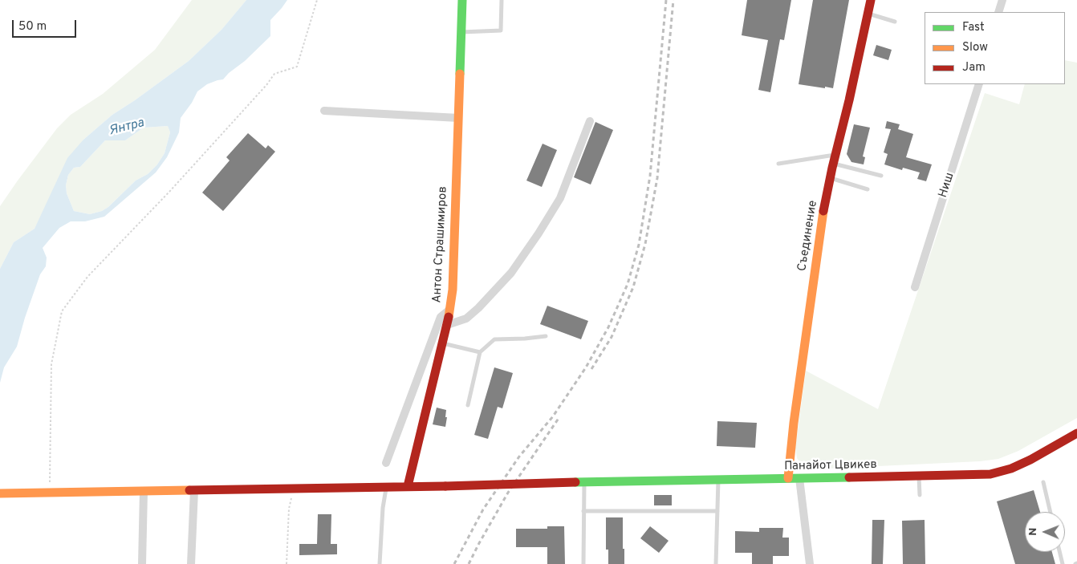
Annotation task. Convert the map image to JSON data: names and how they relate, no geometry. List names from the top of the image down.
{
  "streets": {
    "main road": ["Съединение", "Антон Страшимиров", "Панайот Цвикев"],
    "street": ["Ниш"]
  },
  "crossings": [
    ["Съединение", "Панайот Цвикев"],
    ["Антон Страшимиров", "Панайот Цвикев"]
  ],
  "water": ["Янтра"],
  "legend": ["Fast", "Slow", "Jam"],
  "scale_bar": "50 m",
  "north": "left"
}
